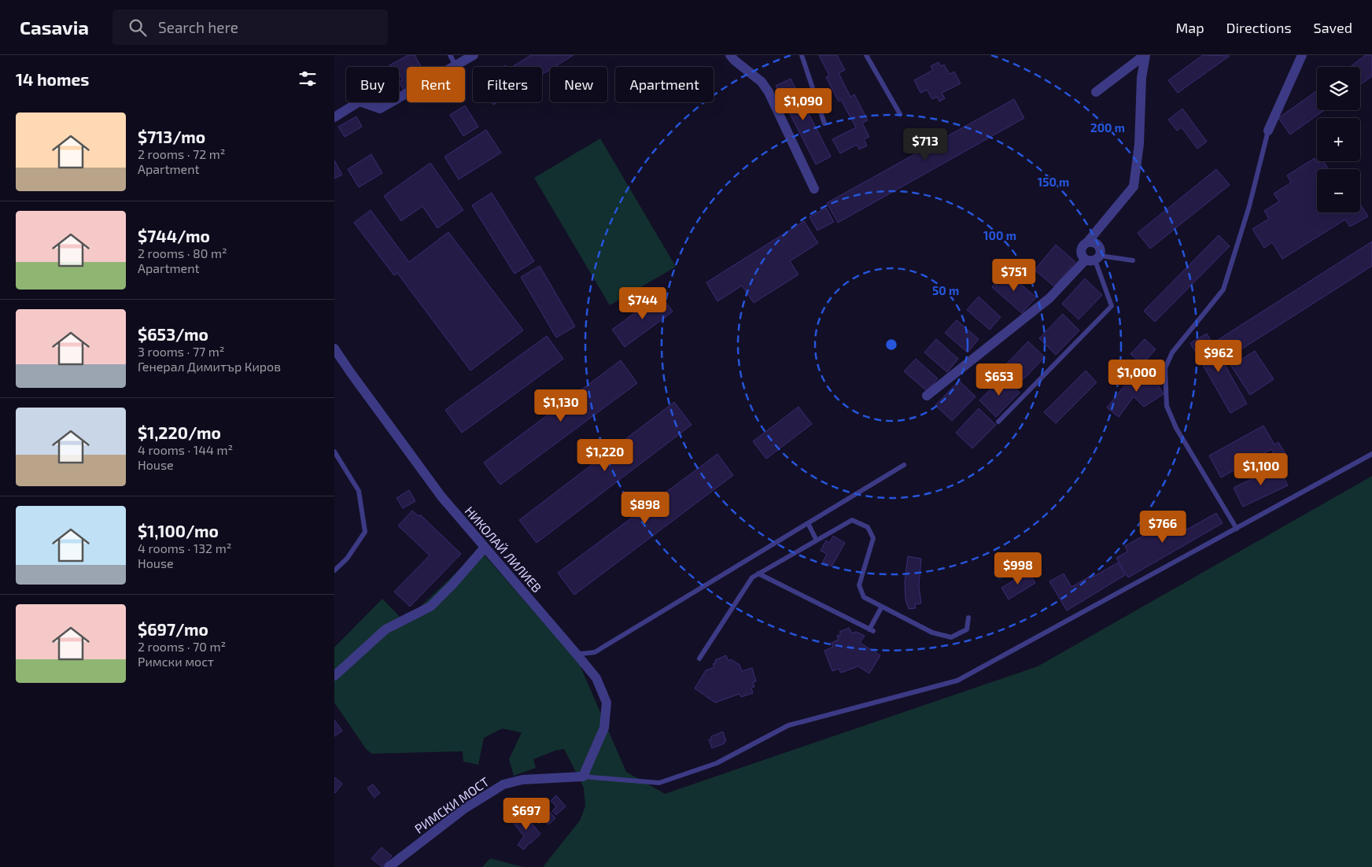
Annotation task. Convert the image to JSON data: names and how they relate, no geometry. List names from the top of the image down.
{
  "streets": {
    "street": ["НИКОЛАЙ ЛИЛИЕВ", "РИМСКИ МОСТ"]
  },
  "crossings": [
    ["НИКОЛАЙ ЛИЛИЕВ", "РИМСКИ МОСТ"]
  ],
  "page": {
    "header": "Casavia",
    "search": "Search here",
    "nav": ["Map", "Directions", "Saved"],
    "heading": "14 homes",
    "map_buttons": ["+", "−"],
    "chip": [
      "Buy",
      "Rent",
      "Filters",
      "New",
      "Apartment"
    ],
    "price": [
      "$1,090",
      "$713",
      "$751",
      "$744",
      "$962",
      "$1,000",
      "$653",
      "$1,130",
      "$1,220",
      "$1,100",
      "$898",
      "$766",
      "$998",
      "$697"
    ],
    "list": [
      {
        "name": "$713/mo",
        "note": "2 rooms · 72 m² · Apartment"
      },
      {
        "name": "$744/mo",
        "note": "2 rooms · 80 m² · Apartment"
      },
      {
        "name": "$653/mo",
        "note": "3 rooms · 77 m² · Генерал Димитър Киров"
      },
      {
        "name": "$1,220/mo",
        "note": "4 rooms · 144 m² · House"
      },
      {
        "name": "$1,100/mo",
        "note": "4 rooms · 132 m² · House"
      },
      {
        "name": "$697/mo",
        "note": "2 rooms · 70 m² · Римски мост"
      }
    ]
  },
  "rings": [
    "200 m",
    "150 m",
    "100 m",
    "50 m"
  ]
}
